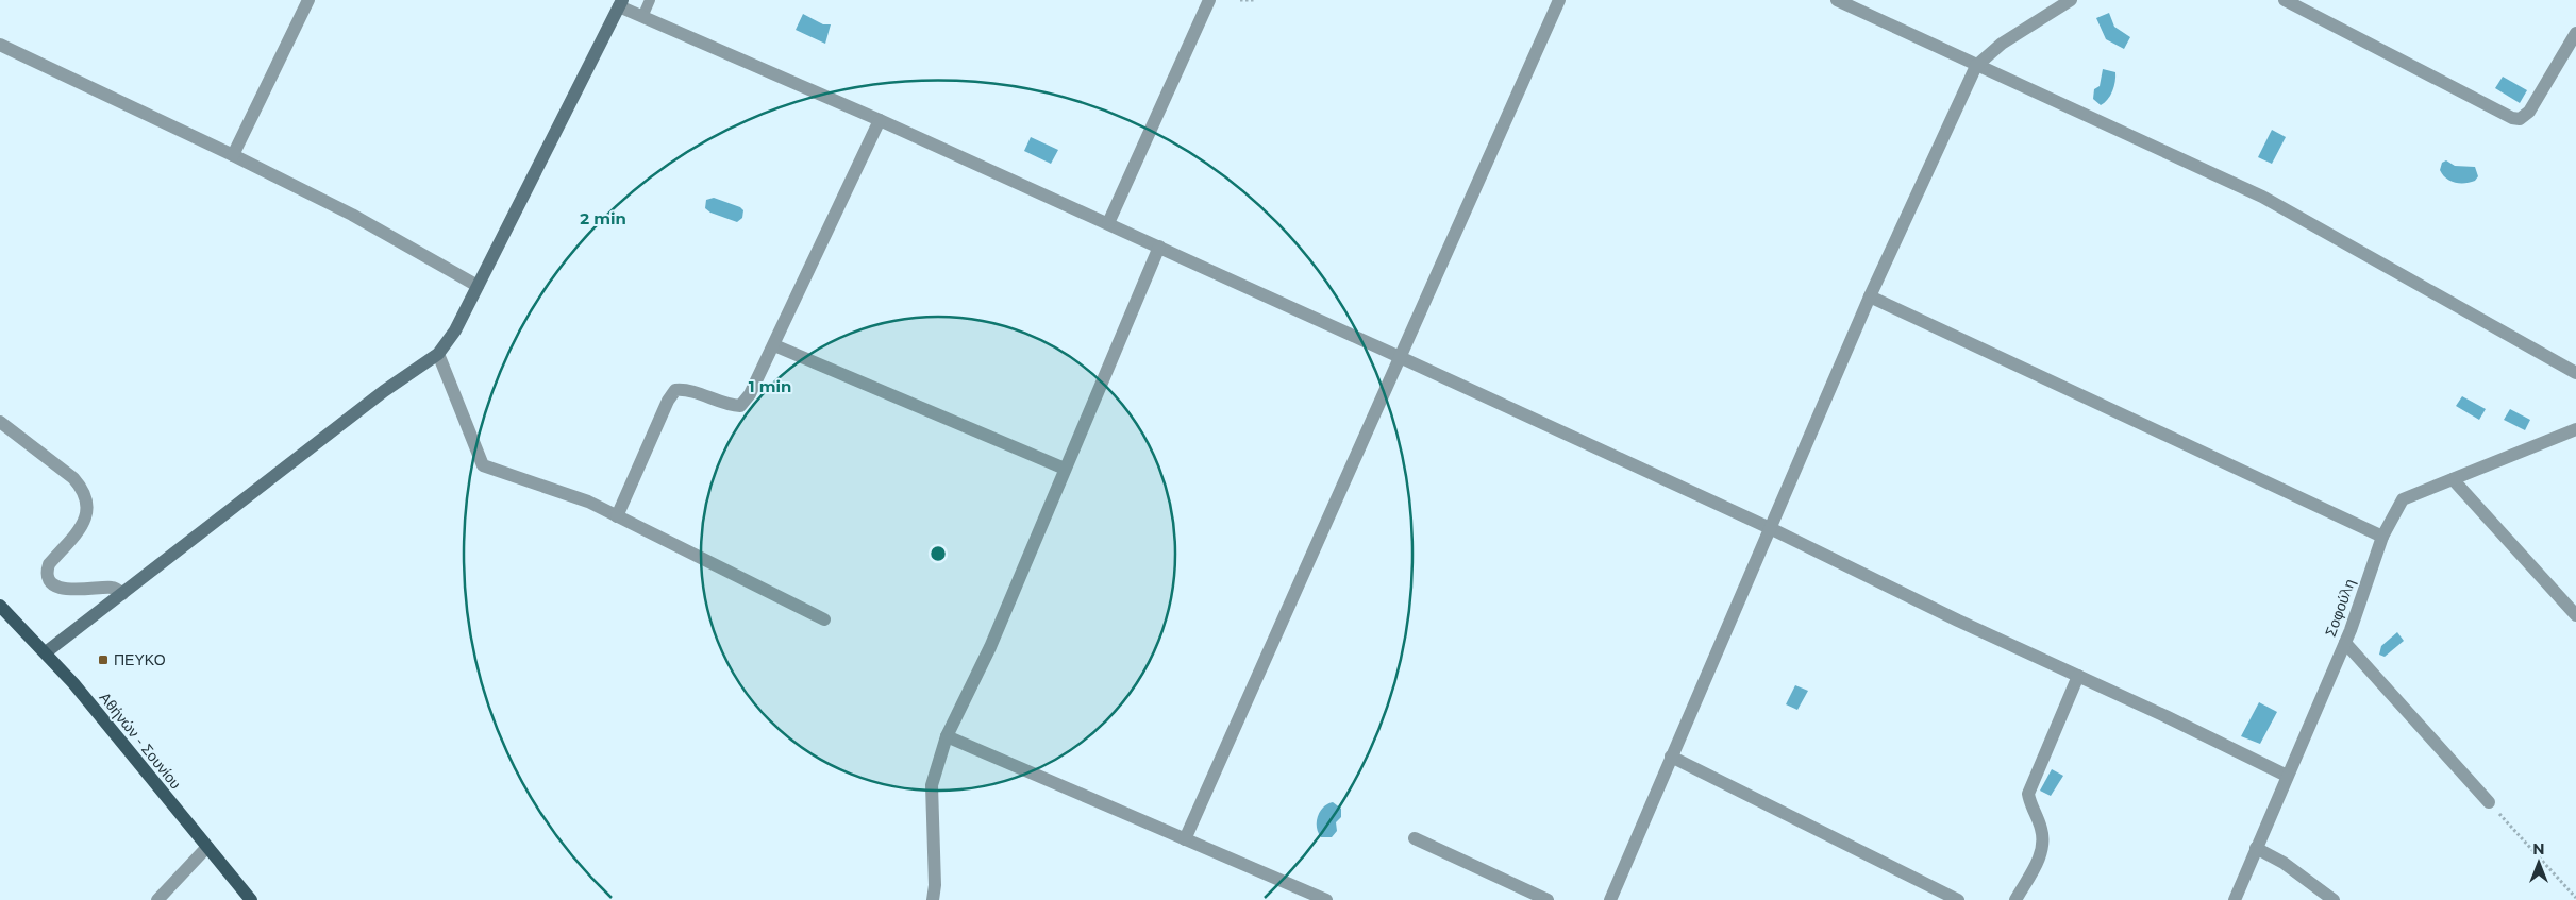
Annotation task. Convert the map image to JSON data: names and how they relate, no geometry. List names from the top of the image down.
{
  "streets": {
    "main road": ["Αθήνών - Σουνίου"],
    "street": ["Σοφούλη"]
  },
  "places": {
    "transit": ["ΠΕΥΚΟ"]
  },
  "north": "top",
  "rings": ["2 min", "1 min"]
}
